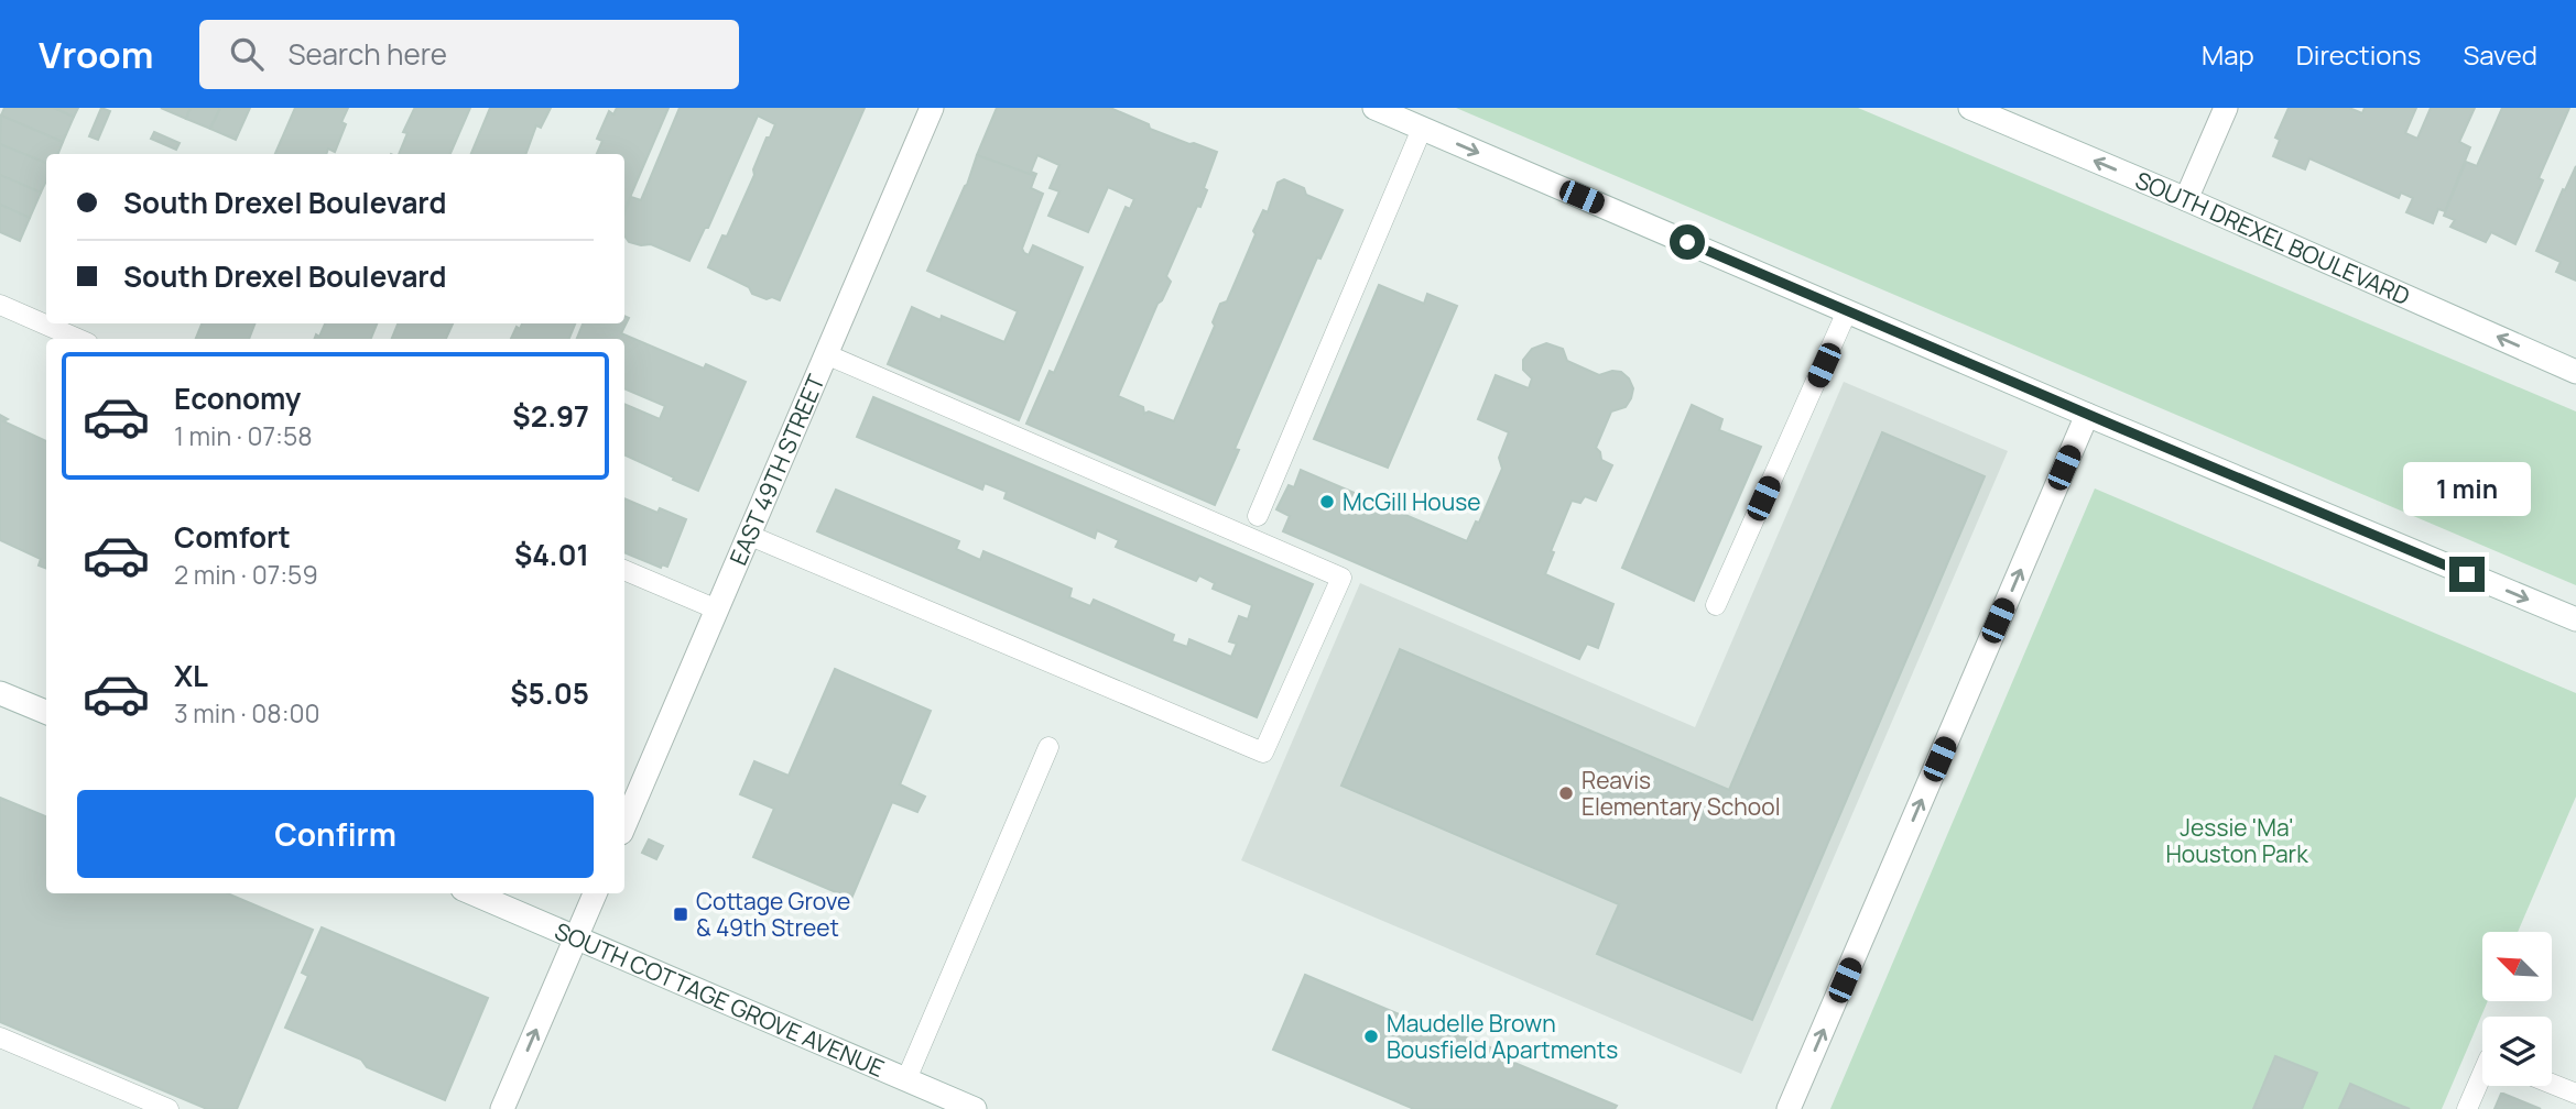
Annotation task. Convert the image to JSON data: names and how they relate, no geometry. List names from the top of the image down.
{
  "streets": {
    "street": ["SOUTH DREXEL BOULEVARD", "EAST 49TH STREET", "SOUTH COTTAGE GROVE AVENUE"]
  },
  "one_way": ["SOUTH DREXEL BOULEVARD"],
  "parks": ["Jessie 'Ma' Houston Park"],
  "places": {
    "other": ["McGill House", "Reavis Elementary School", "Maudelle Brown Bousfield Apartments"],
    "transit": ["Cottage Grove & 49th Street"]
  },
  "north": "top left",
  "page": {
    "header": "Vroom",
    "search": "Search here",
    "nav": ["Map", "Directions", "Saved"],
    "banner": ["South Drexel Boulevard", "South Drexel Boulevard"],
    "list": [
      {
        "name": "Economy",
        "note": "1 min · 07:58",
        "value": "$2.97"
      },
      {
        "name": "Comfort",
        "note": "2 min · 07:59",
        "value": "$4.01"
      },
      {
        "name": "XL",
        "note": "3 min · 08:00",
        "value": "$5.05"
      }
    ],
    "bubble": "1 min",
    "buttons": "Confirm"
  }
}
